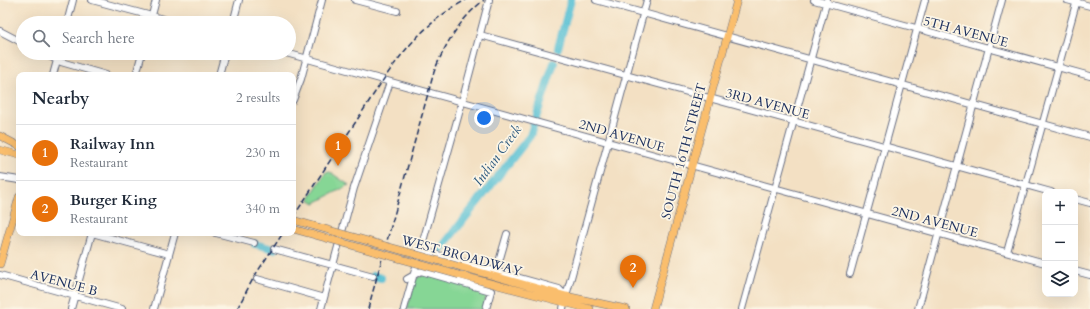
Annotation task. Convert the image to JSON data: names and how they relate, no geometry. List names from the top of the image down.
{
  "streets": {
    "main road": ["SOUTH 16TH STREET", "WEST BROADWAY"],
    "street": [
      "5TH AVENUE",
      "3RD AVENUE",
      "2ND AVENUE",
      "AVENUE B"
    ]
  },
  "crossings": [
    ["3RD AVENUE", "SOUTH 16TH STREET"],
    ["2ND AVENUE", "SOUTH 16TH STREET"]
  ],
  "water": ["Indian Creek"],
  "page": {
    "search": "Search here",
    "heading": ["Nearby", "2 results"],
    "list": [
      {
        "mark": "1",
        "name": "Railway Inn",
        "note": "Restaurant",
        "value": "230 m"
      },
      {
        "mark": "2",
        "name": "Burger King",
        "note": "Restaurant",
        "value": "340 m"
      }
    ],
    "pins": ["1", "2"],
    "map_buttons": ["+", "−"]
  }
}
